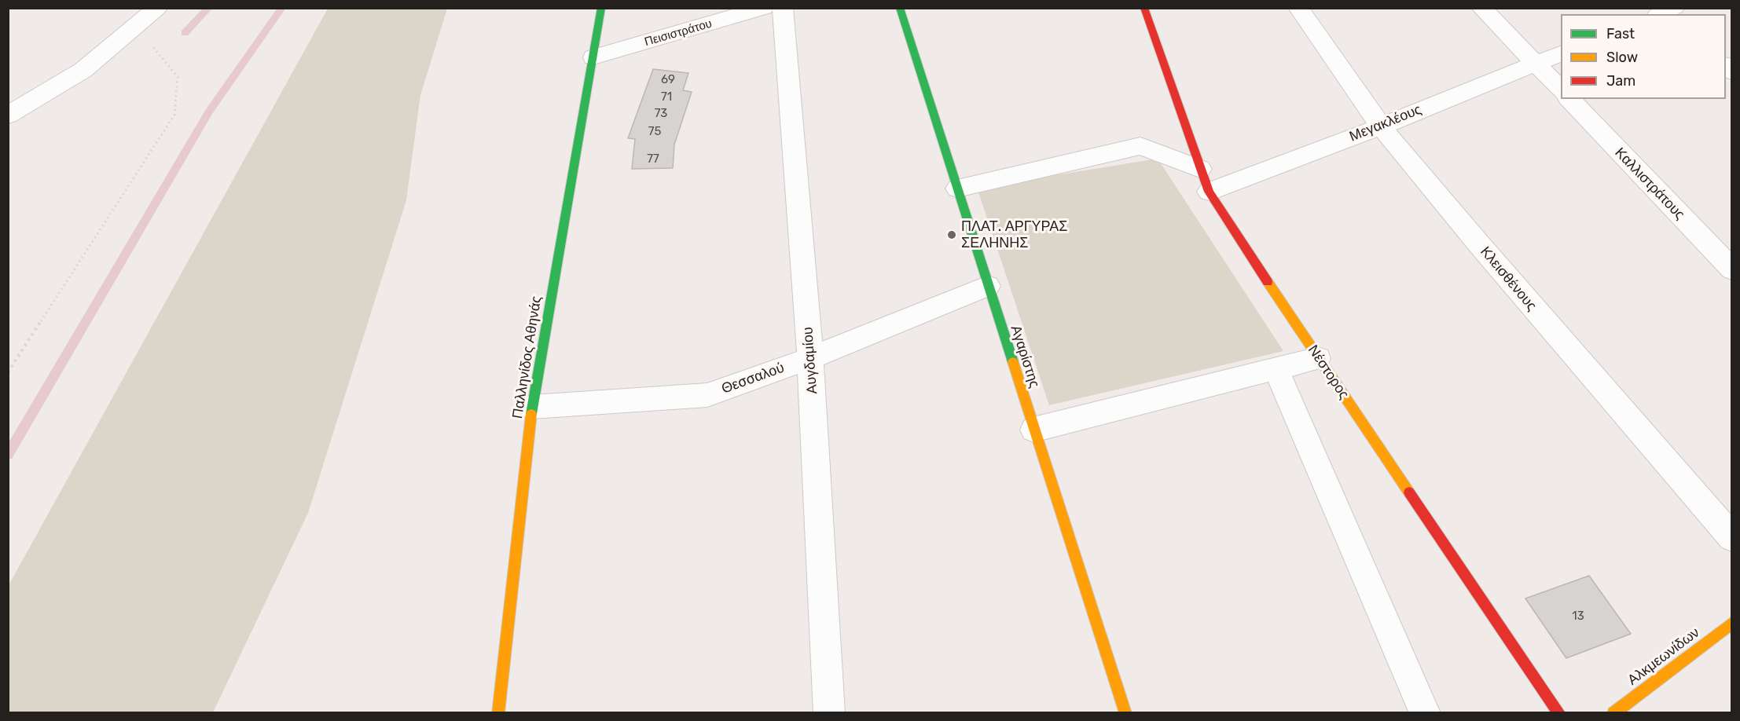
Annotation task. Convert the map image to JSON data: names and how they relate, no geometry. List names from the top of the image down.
{
  "streets": {
    "street": [
      "Πεισιστράτου",
      "Μεγακλέους",
      "Καλλιστράτους",
      "Κλεισθένους",
      "Αγαρίστης",
      "Παλληνίδος Αθηνάς",
      "Αυγδαμίου",
      "Νέστορος",
      "Θεσσαλού",
      "Αλκμεωνίδων"
    ]
  },
  "crossings": [
    ["Πεισιστράτου", "Παλληνίδος Αθηνάς"],
    ["Μεγακλέους", "Κλεισθένους"],
    ["Μεγακλέους", "Νέστορος"],
    ["Αγαρίστης", "Θεσσαλού"],
    ["Παλληνίδος Αθηνάς", "Θεσσαλού"],
    ["Αυγδαμίου", "Θεσσαλού"]
  ],
  "places": ["ΠΛΑΤ. ΑΡΓΥΡΑΣ ΣΕΛΗΝΗΣ"],
  "house_numbers": [
    "69",
    "71",
    "73",
    "75",
    "77",
    "13"
  ],
  "legend": ["Fast", "Slow", "Jam"]
}
